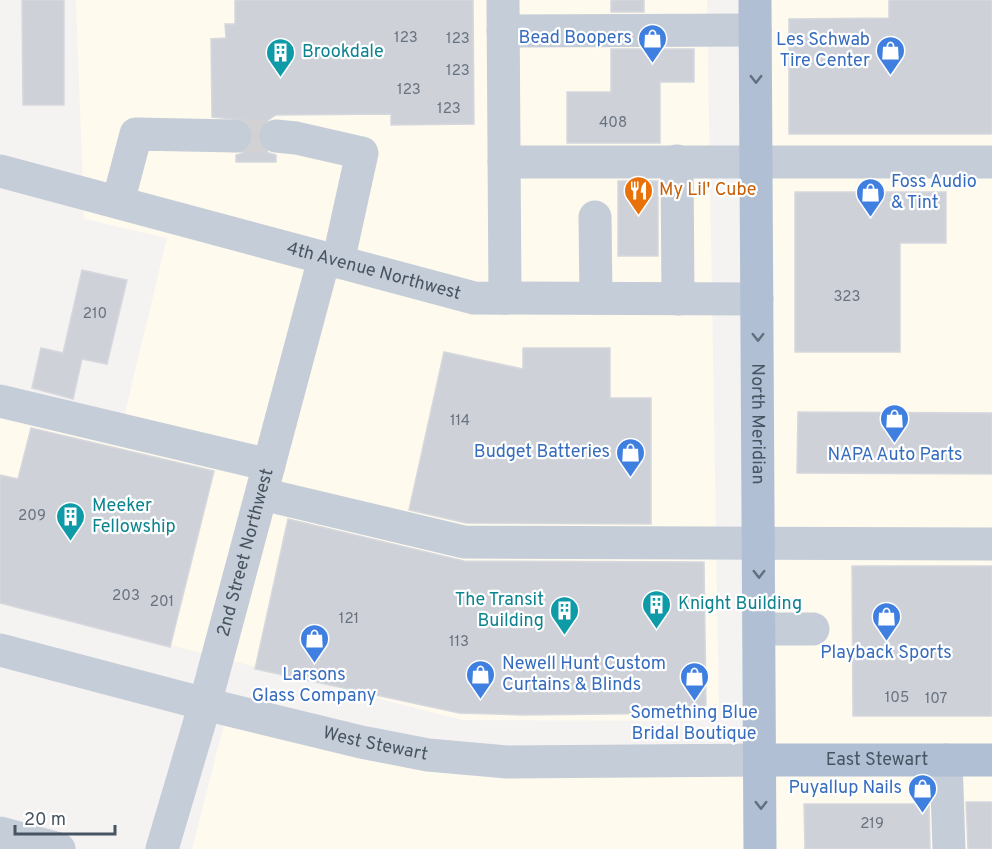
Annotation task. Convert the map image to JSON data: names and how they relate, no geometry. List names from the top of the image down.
{
  "streets": {
    "main road": ["North Meridian", "East Stewart"],
    "street": ["4th Avenue Northwest", "2nd Street Northwest", "West Stewart"]
  },
  "crossings": [
    ["4th Avenue Northwest", "North Meridian"],
    ["4th Avenue Northwest", "2nd Street Northwest"],
    ["North Meridian", "West Stewart"],
    ["North Meridian", "East Stewart"],
    ["2nd Street Northwest", "West Stewart"],
    ["West Stewart", "East Stewart"]
  ],
  "one_way": ["North Meridian"],
  "places": {
    "shop": [
      "Bead Boopers",
      "Les Schwab Tire Center",
      "Foss Audio & Tint",
      "NAPA Auto Parts",
      "Budget Batteries",
      "Playback Sports",
      "Larsons Glass Company",
      "Newell Hunt Custom Curtains & Blinds",
      "Something Blue Bridal Boutique",
      "Puyallup Nails"
    ],
    "building": [
      "Brookdale",
      "Meeker Fellowship",
      "Knight Building",
      "The Transit Building"
    ],
    "restaurant": ["My Lil' Cube"]
  },
  "house_numbers": [
    "123",
    "123",
    "123",
    "123",
    "123",
    "408",
    "323",
    "210",
    "114",
    "209",
    "203",
    "201",
    "121",
    "113",
    "105",
    "107",
    "219"
  ],
  "scale_bar": "20 m"
}
